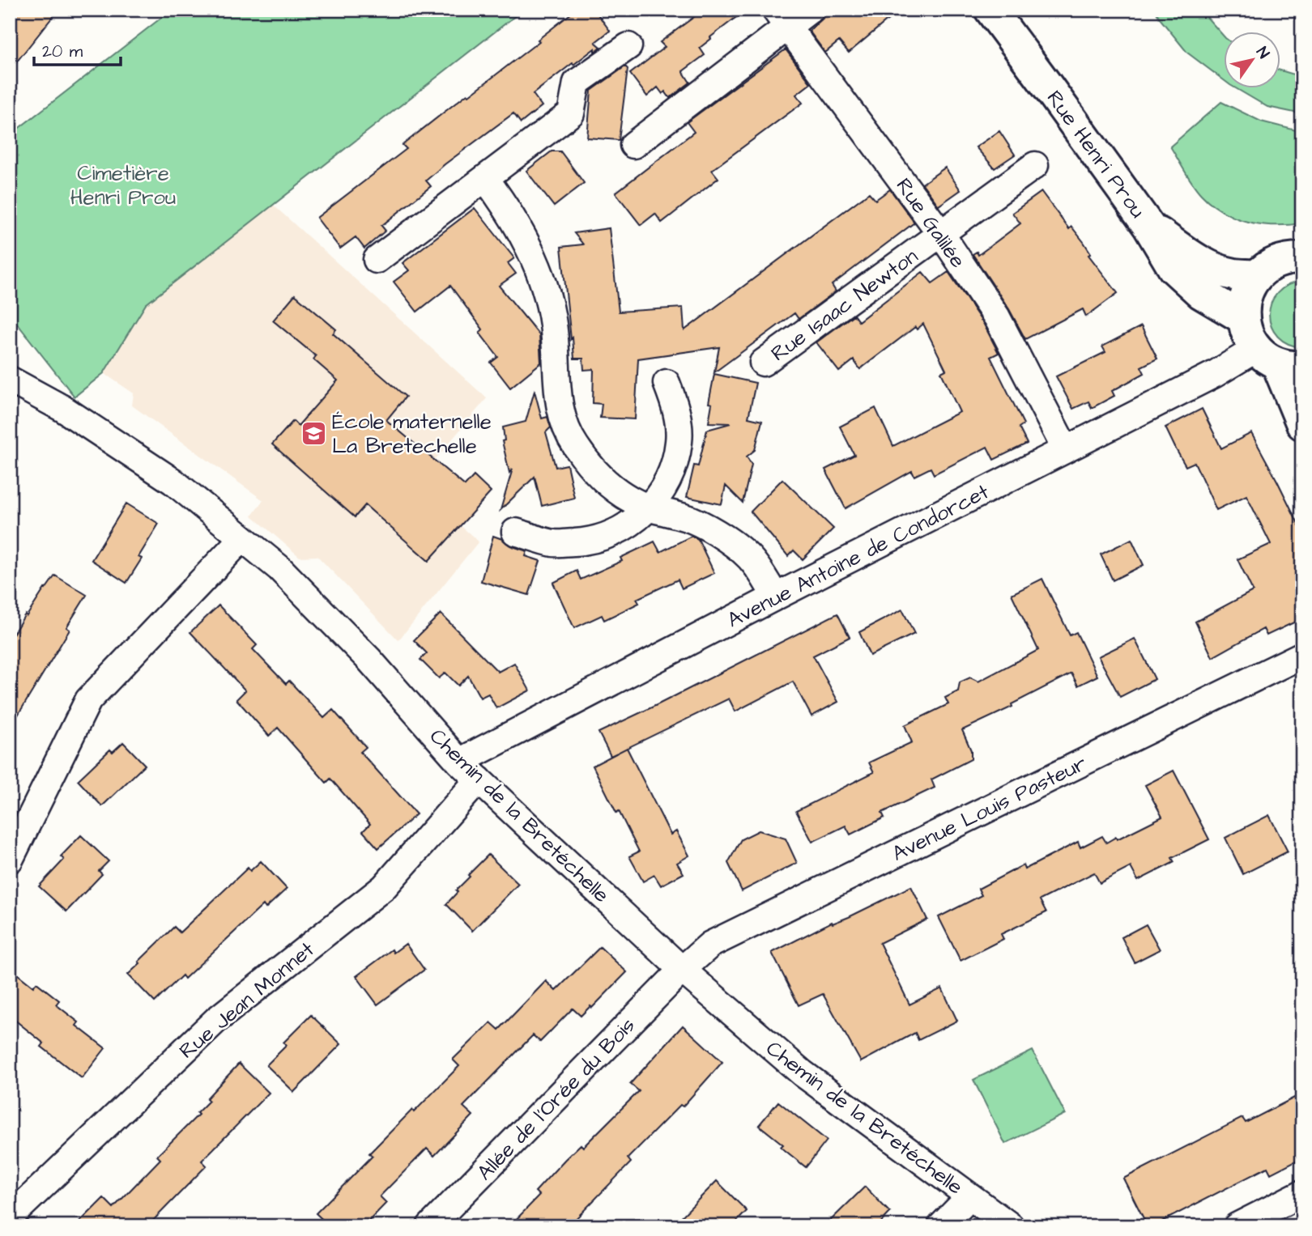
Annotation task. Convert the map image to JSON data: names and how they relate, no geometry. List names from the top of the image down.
{
  "streets": {
    "street": [
      "Rue Henri Prou",
      "Rue Galilée",
      "Rue Isaac Newton",
      "Avenue Antoine de Condorcet",
      "Avenue Louis Pasteur",
      "Chemin de la Bretéchelle",
      "Rue Jean Monnet",
      "Allée de l'Orée du Bois"
    ]
  },
  "crossings": [
    ["Rue Galilée", "Rue Isaac Newton"],
    ["Rue Galilée", "Avenue Antoine de Condorcet"],
    ["Avenue Antoine de Condorcet", "Chemin de la Bretéchelle"],
    ["Avenue Louis Pasteur", "Chemin de la Bretéchelle"],
    ["Avenue Louis Pasteur", "Allée de l'Orée du Bois"],
    ["Chemin de la Bretéchelle", "Rue Jean Monnet"],
    ["Chemin de la Bretéchelle", "Allée de l'Orée du Bois"]
  ],
  "parks": ["Cimetière Henri Prou"],
  "places": {
    "school or university": ["École maternelle La Bretechelle"]
  },
  "scale_bar": "20 m",
  "north": "top right"
}
